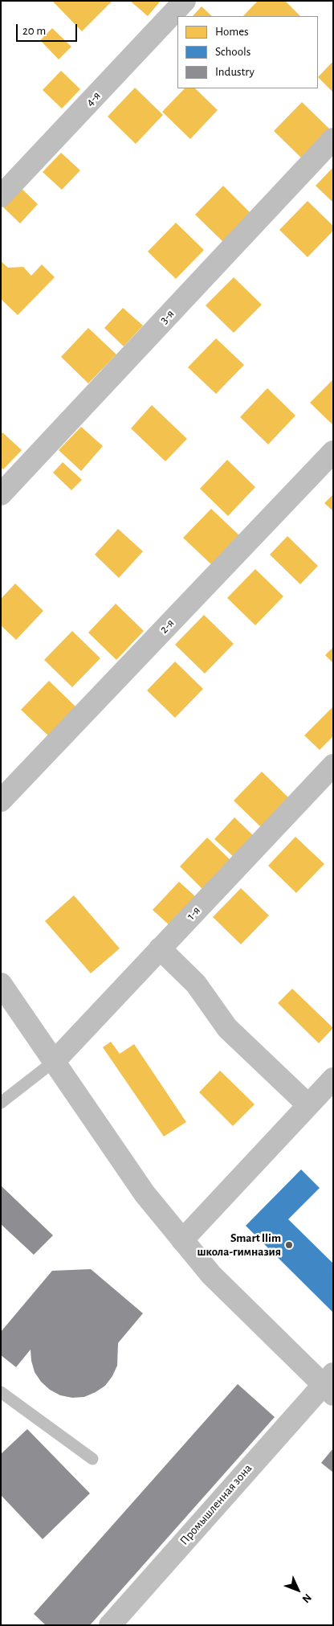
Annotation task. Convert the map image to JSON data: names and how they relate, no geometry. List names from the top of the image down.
{
  "streets": {
    "street": [
      "4-я",
      "3-я",
      "2-я",
      "1-я",
      "Промышленная зона"
    ]
  },
  "places": ["Smart llim школа-гимназия"],
  "legend": ["Homes", "Schools", "Industry"],
  "scale_bar": "20 m",
  "north": "bottom right"
}
